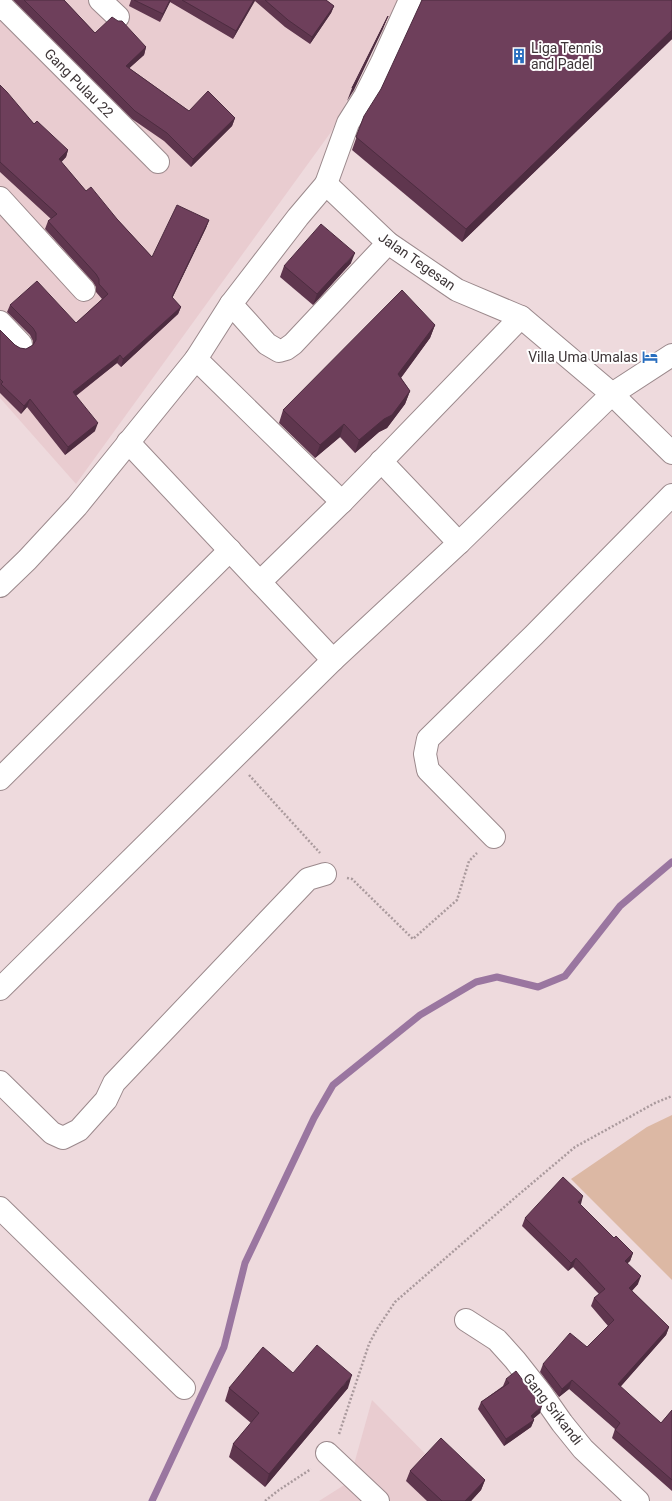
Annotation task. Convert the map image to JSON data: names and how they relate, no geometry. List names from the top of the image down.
{
  "streets": {
    "street": ["Gang Pulau 22", "Jalan Tegesan", "Gang Srikandi"]
  },
  "places": {
    "building": ["Liga Tennis and Padel"],
    "hotel": ["Villa Uma Umalas"]
  }
}
